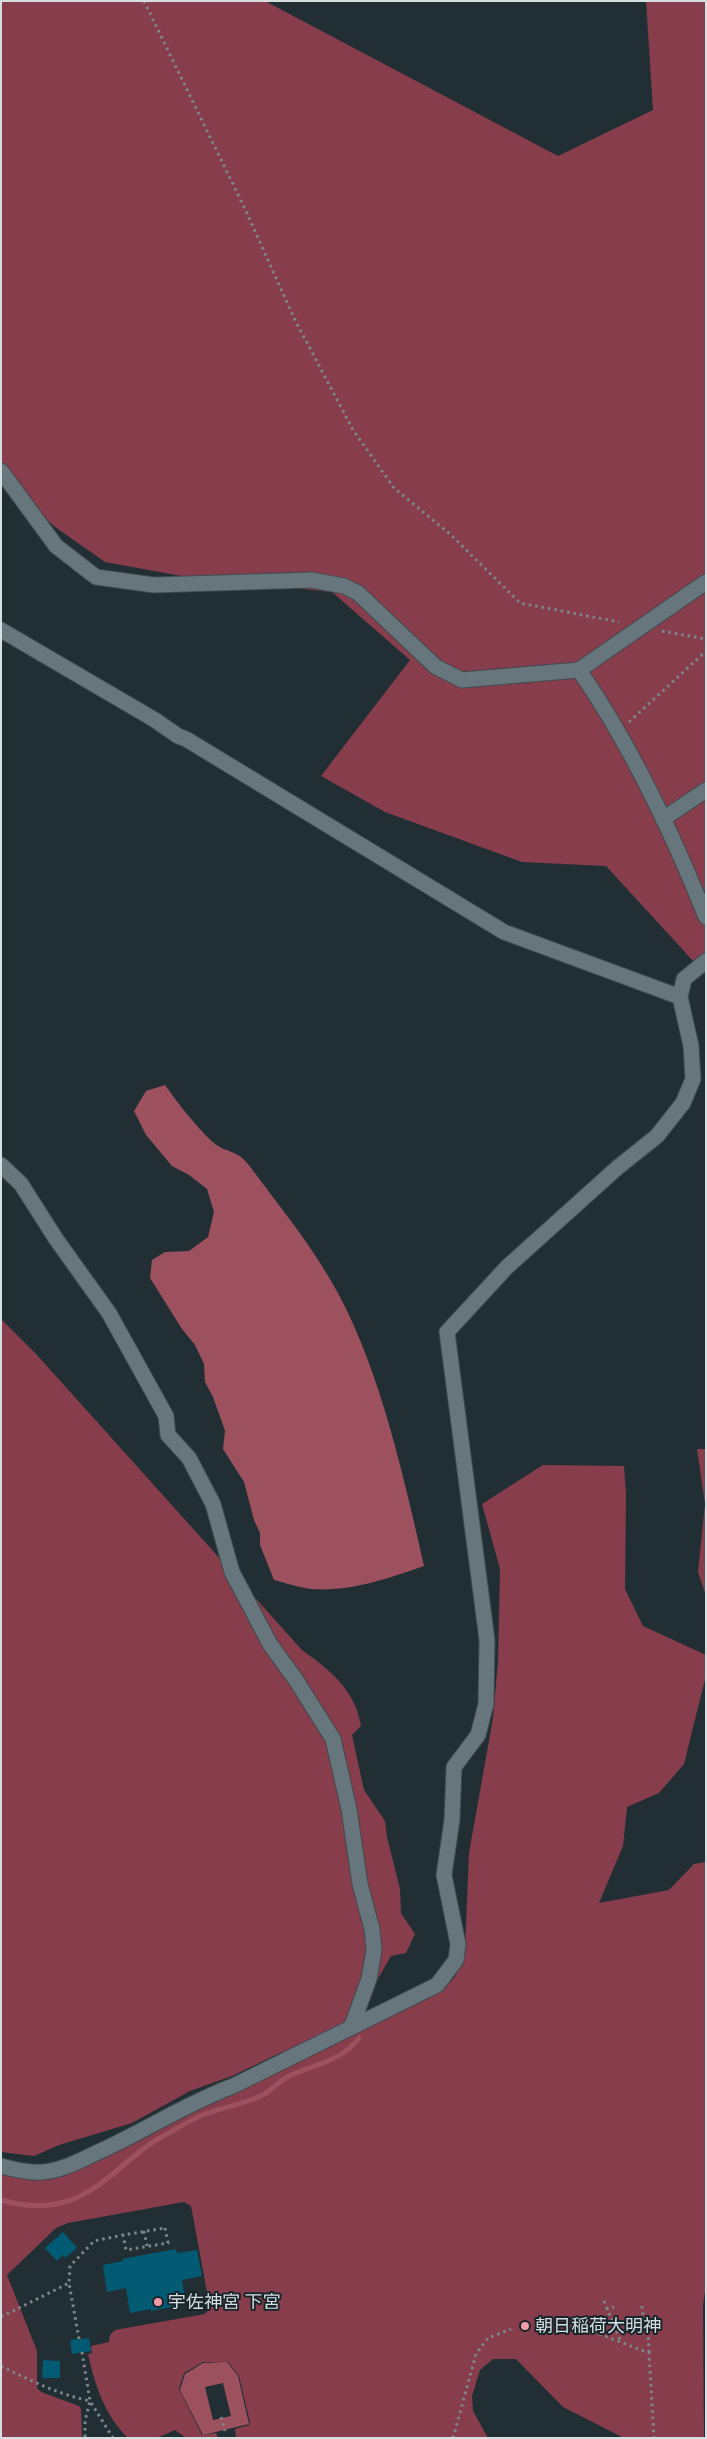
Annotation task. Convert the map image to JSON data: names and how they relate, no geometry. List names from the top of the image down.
{
  "places": ["宇佐神宮 下宮", "朝日稲荷大明神"]
}
